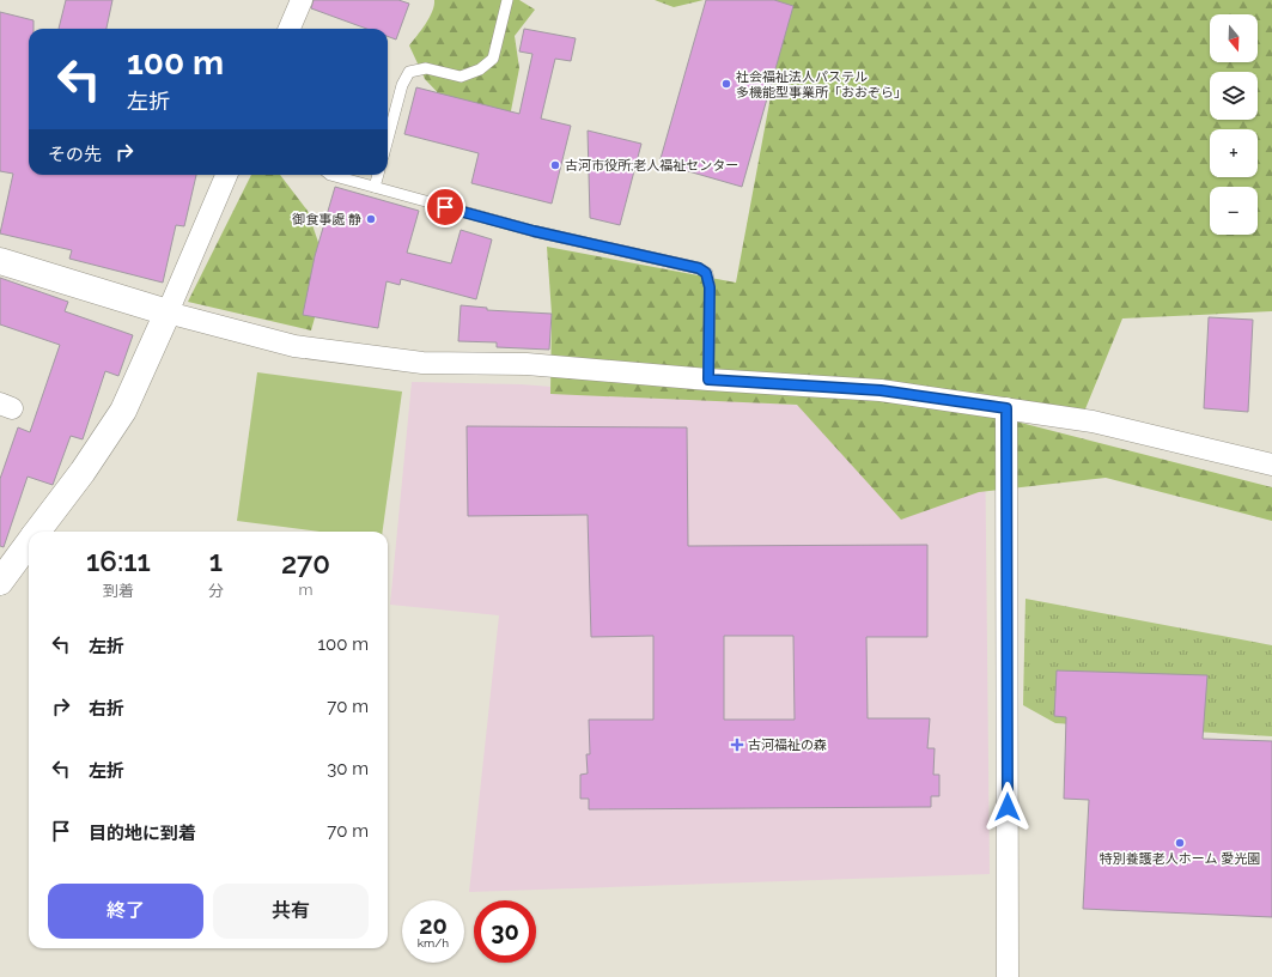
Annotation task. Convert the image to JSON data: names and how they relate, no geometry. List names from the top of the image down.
{
  "places": {
    "other": [
      "社会福祉法人パステル 多機能型事業所「おおぞら」",
      "古河市役所;老人福祉センター",
      "御食事處 静",
      "特別養護老人ホーム 愛光園"
    ],
    "health": ["古河福祉の森"]
  },
  "north": "bottom",
  "page": {
    "map_buttons": ["+", "−"],
    "turn": ["100 m", "左折"],
    "then": "その先",
    "eta": [
      "16:11",
      "到着",
      "1",
      "分",
      "270",
      "m"
    ],
    "list": [
      {
        "name": "左折",
        "value": "100 m"
      },
      {
        "name": "右折",
        "value": "70 m"
      },
      {
        "name": "左折",
        "value": "30 m"
      },
      {
        "name": "目的地に到着",
        "value": "70 m"
      }
    ],
    "buttons": ["終了", "共有"],
    "speed": "20 km/h",
    "limit": "30"
  }
}
